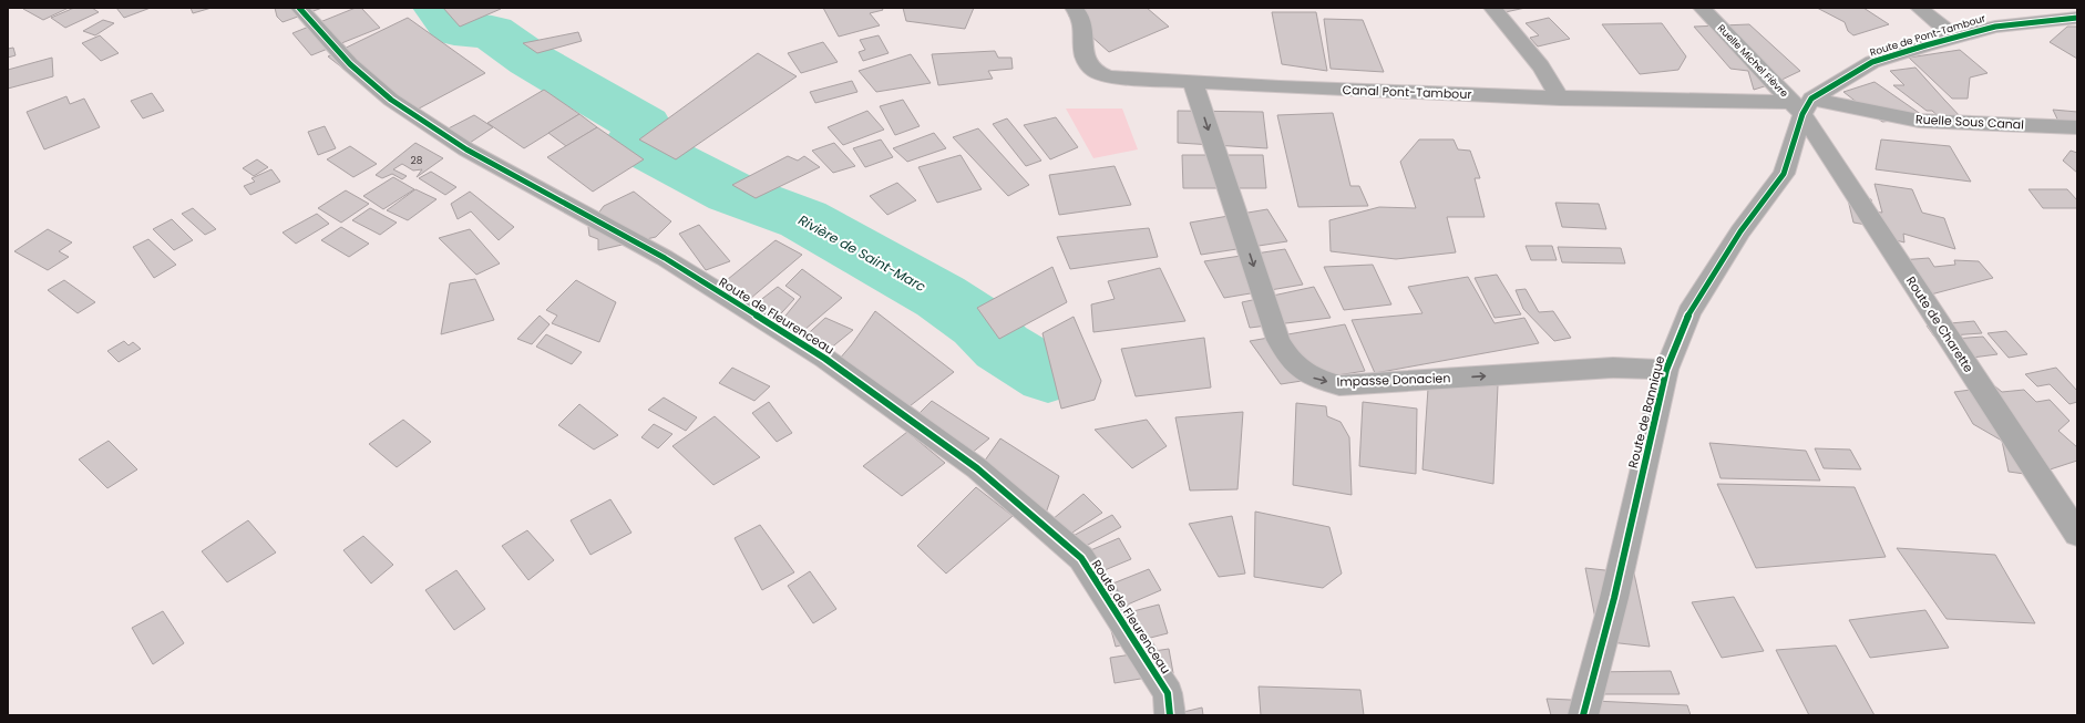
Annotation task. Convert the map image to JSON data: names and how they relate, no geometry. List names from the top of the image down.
{
  "streets": {
    "street": [
      "Route de Pont-Tambour",
      "Ruelle Michel Fièvre",
      "Canal Pont-Tambour",
      "Ruelle Sous Canal",
      "Route de Fleurenceau",
      "Route de Charette",
      "Impasse Donacien",
      "Route de Bannique"
    ]
  },
  "crossings": [
    ["Route de Pont-Tambour", "Ruelle Michel Fièvre"],
    ["Route de Pont-Tambour", "Canal Pont-Tambour"],
    ["Route de Pont-Tambour", "Ruelle Sous Canal"],
    ["Route de Pont-Tambour", "Route de Charette"],
    ["Route de Pont-Tambour", "Route de Bannique"],
    ["Ruelle Michel Fièvre", "Canal Pont-Tambour"],
    ["Ruelle Michel Fièvre", "Ruelle Sous Canal"],
    ["Ruelle Michel Fièvre", "Route de Charette"],
    ["Ruelle Michel Fièvre", "Route de Bannique"],
    ["Canal Pont-Tambour", "Ruelle Sous Canal"],
    ["Canal Pont-Tambour", "Route de Charette"],
    ["Canal Pont-Tambour", "Impasse Donacien"],
    ["Canal Pont-Tambour", "Route de Bannique"],
    ["Ruelle Sous Canal", "Route de Charette"],
    ["Ruelle Sous Canal", "Route de Bannique"],
    ["Route de Charette", "Route de Bannique"],
    ["Impasse Donacien", "Route de Bannique"]
  ],
  "one_way": ["Impasse Donacien"],
  "water": ["Rivière de Saint-Marc"],
  "house_numbers": ["28"]
}
